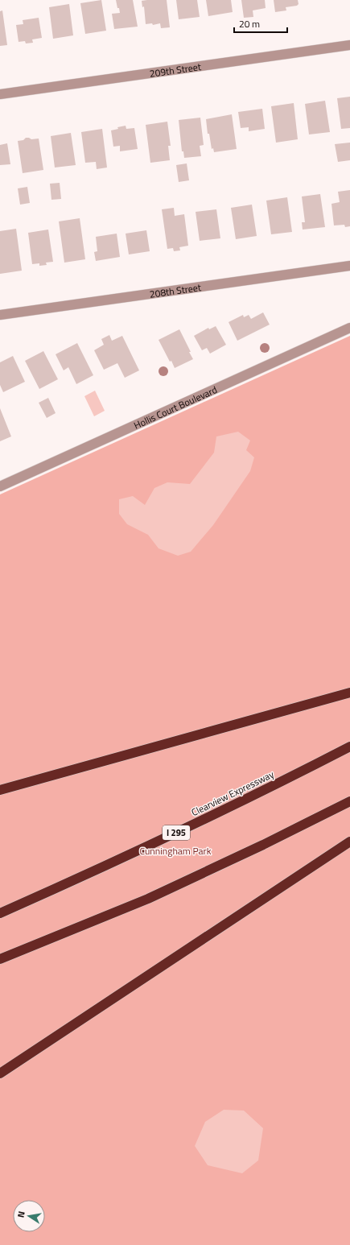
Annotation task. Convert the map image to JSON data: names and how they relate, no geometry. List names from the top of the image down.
{
  "streets": {
    "highway": ["Clearview Expressway", "I 295"],
    "street": ["209th Street", "208th Street", "Hollis Court Boulevard"]
  },
  "parks": ["Cunningham Park"],
  "scale_bar": "20 m",
  "north": "left"
}
